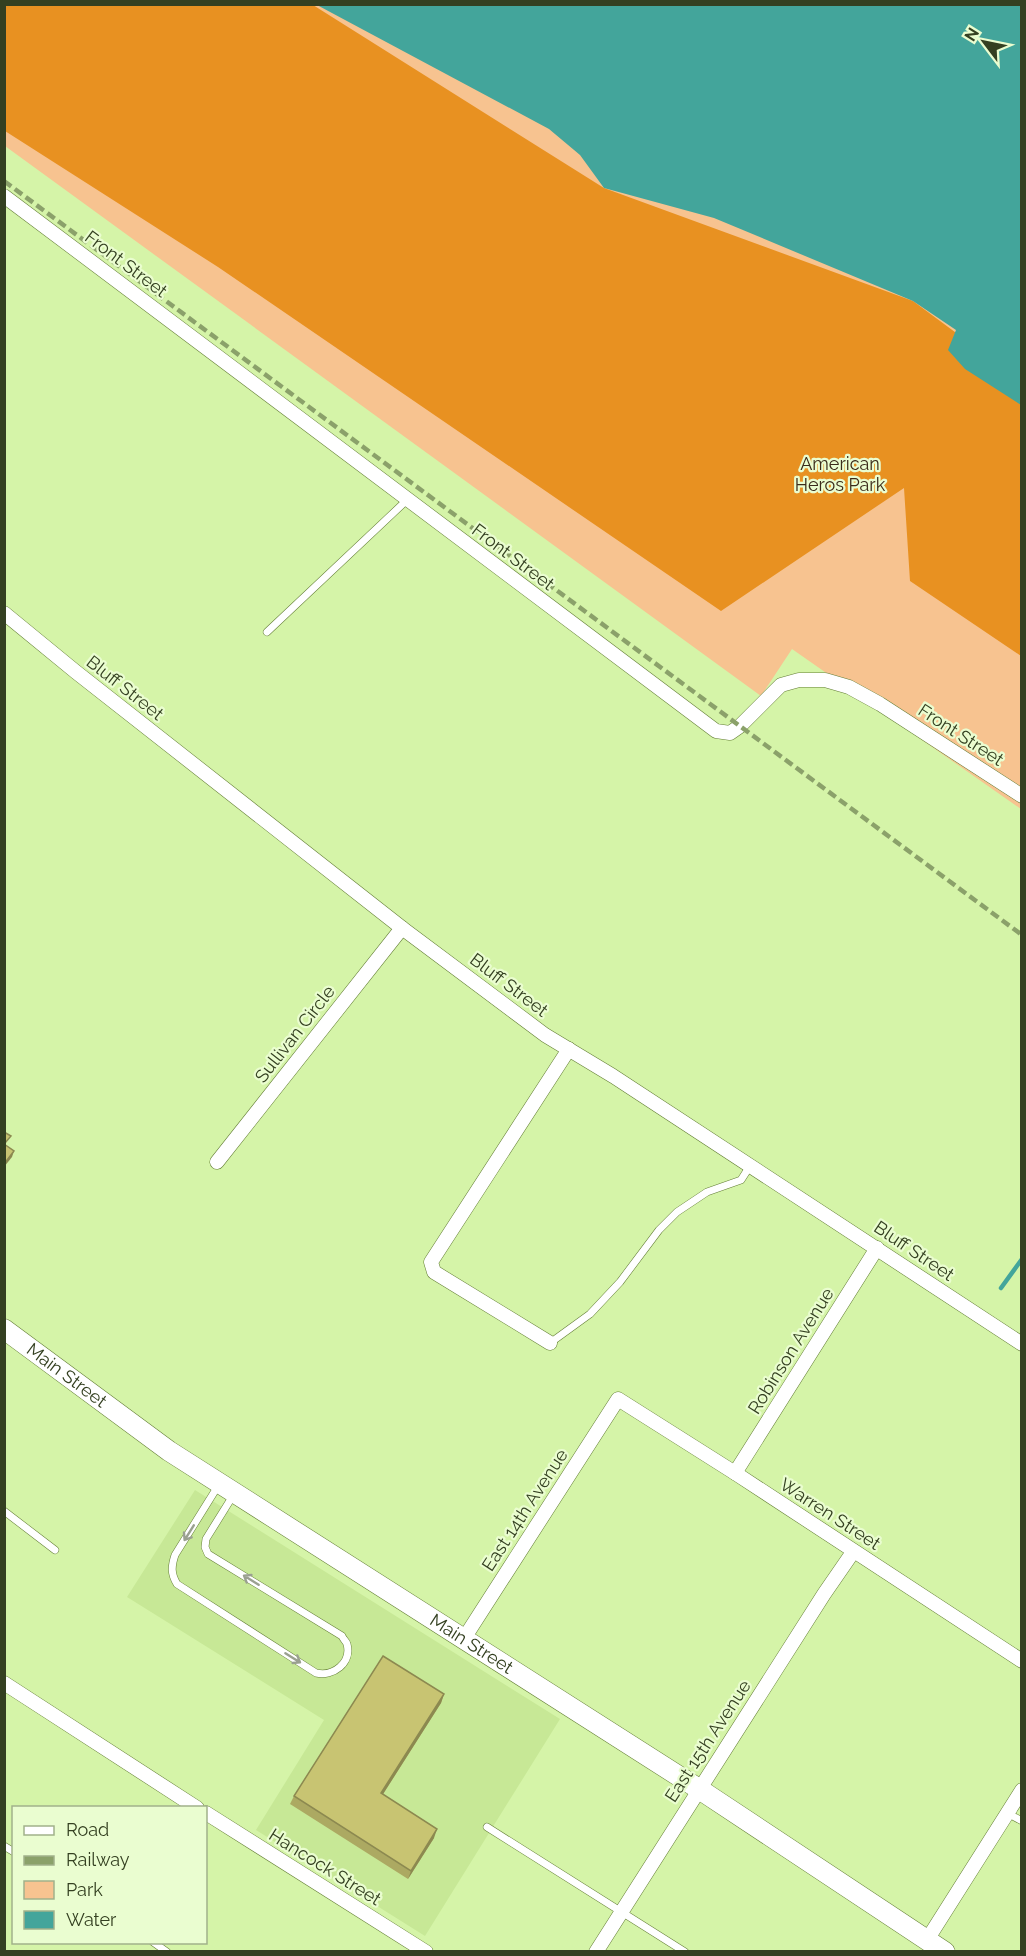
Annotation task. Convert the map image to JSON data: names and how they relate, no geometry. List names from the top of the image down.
{
  "streets": {
    "street": [
      "Front Street",
      "Bluff Street",
      "Sullivan Circle",
      "Robinson Avenue",
      "Main Street",
      "East 14th Avenue",
      "Warren Street",
      "East 15th Avenue",
      "Hancock Street"
    ]
  },
  "crossings": [
    ["Bluff Street", "Sullivan Circle"],
    ["Bluff Street", "Robinson Avenue"],
    ["Robinson Avenue", "Warren Street"],
    ["Main Street", "East 14th Avenue"],
    ["Main Street", "East 15th Avenue"],
    ["East 14th Avenue", "Warren Street"],
    ["Warren Street", "East 15th Avenue"]
  ],
  "parks": ["American Heros Park"],
  "legend": [
    "Road",
    "Railway",
    "Park",
    "Water"
  ],
  "north": "top left"
}
